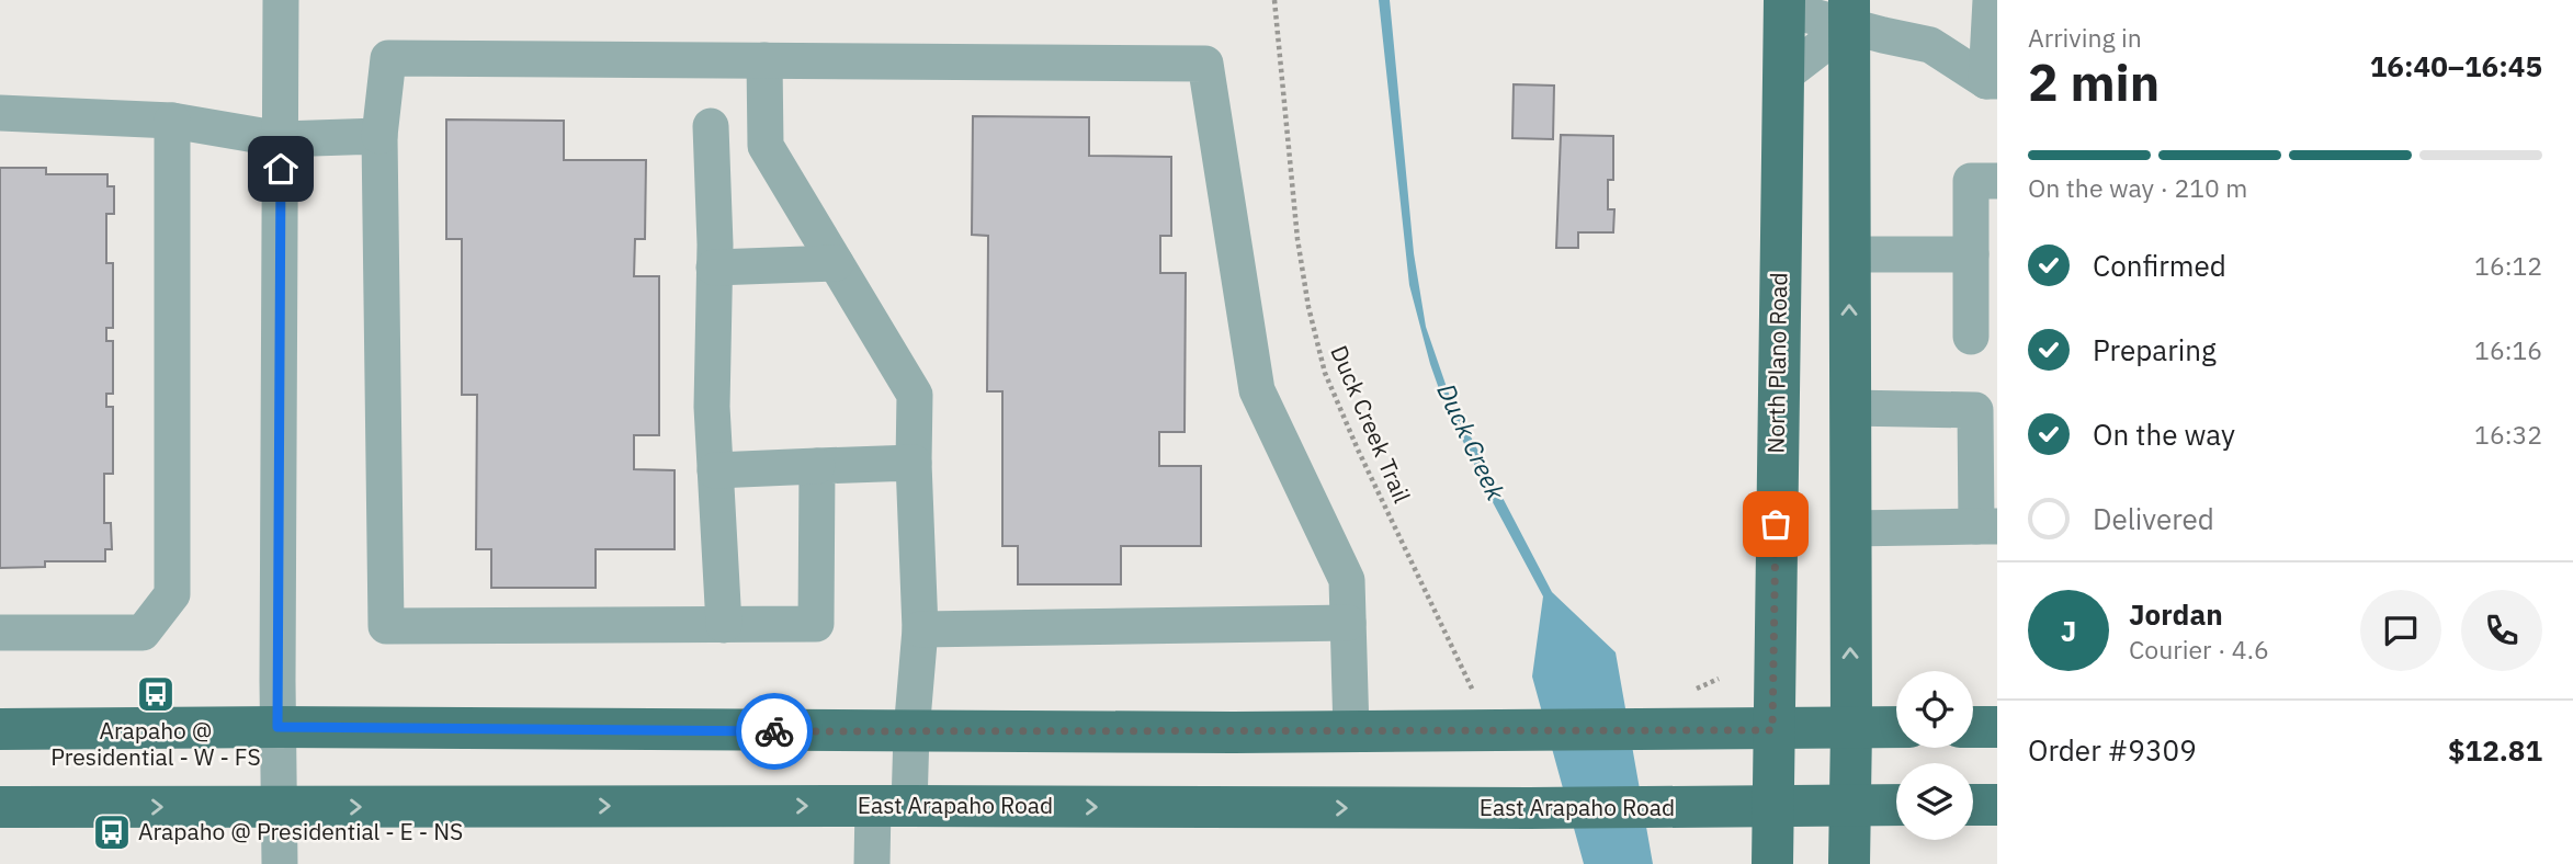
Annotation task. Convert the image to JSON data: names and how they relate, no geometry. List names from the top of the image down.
{
  "streets": {
    "main road": ["North Plano Road", "East Arapaho Road"],
    "path": ["Duck Creek Trail"]
  },
  "crossings": [
    ["North Plano Road", "East Arapaho Road"]
  ],
  "water": ["Duck Creek"],
  "places": {
    "bus stop": ["Arapaho @ Presidential - W - FS", "Arapaho @ Presidential - E - NS"]
  },
  "page": {
    "heading": ["2 min", "Arriving in", "16:40–16:45"],
    "panel": [
      "Jordan",
      "Courier · 4.6",
      "Order #9309",
      "$12.81"
    ],
    "bar": "On the way · 210 m",
    "list": [
      ["Confirmed", "16:12"],
      ["Preparing", "16:16"],
      ["On the way", "16:32"],
      "Delivered"
    ],
    "round": "J"
  }
}
